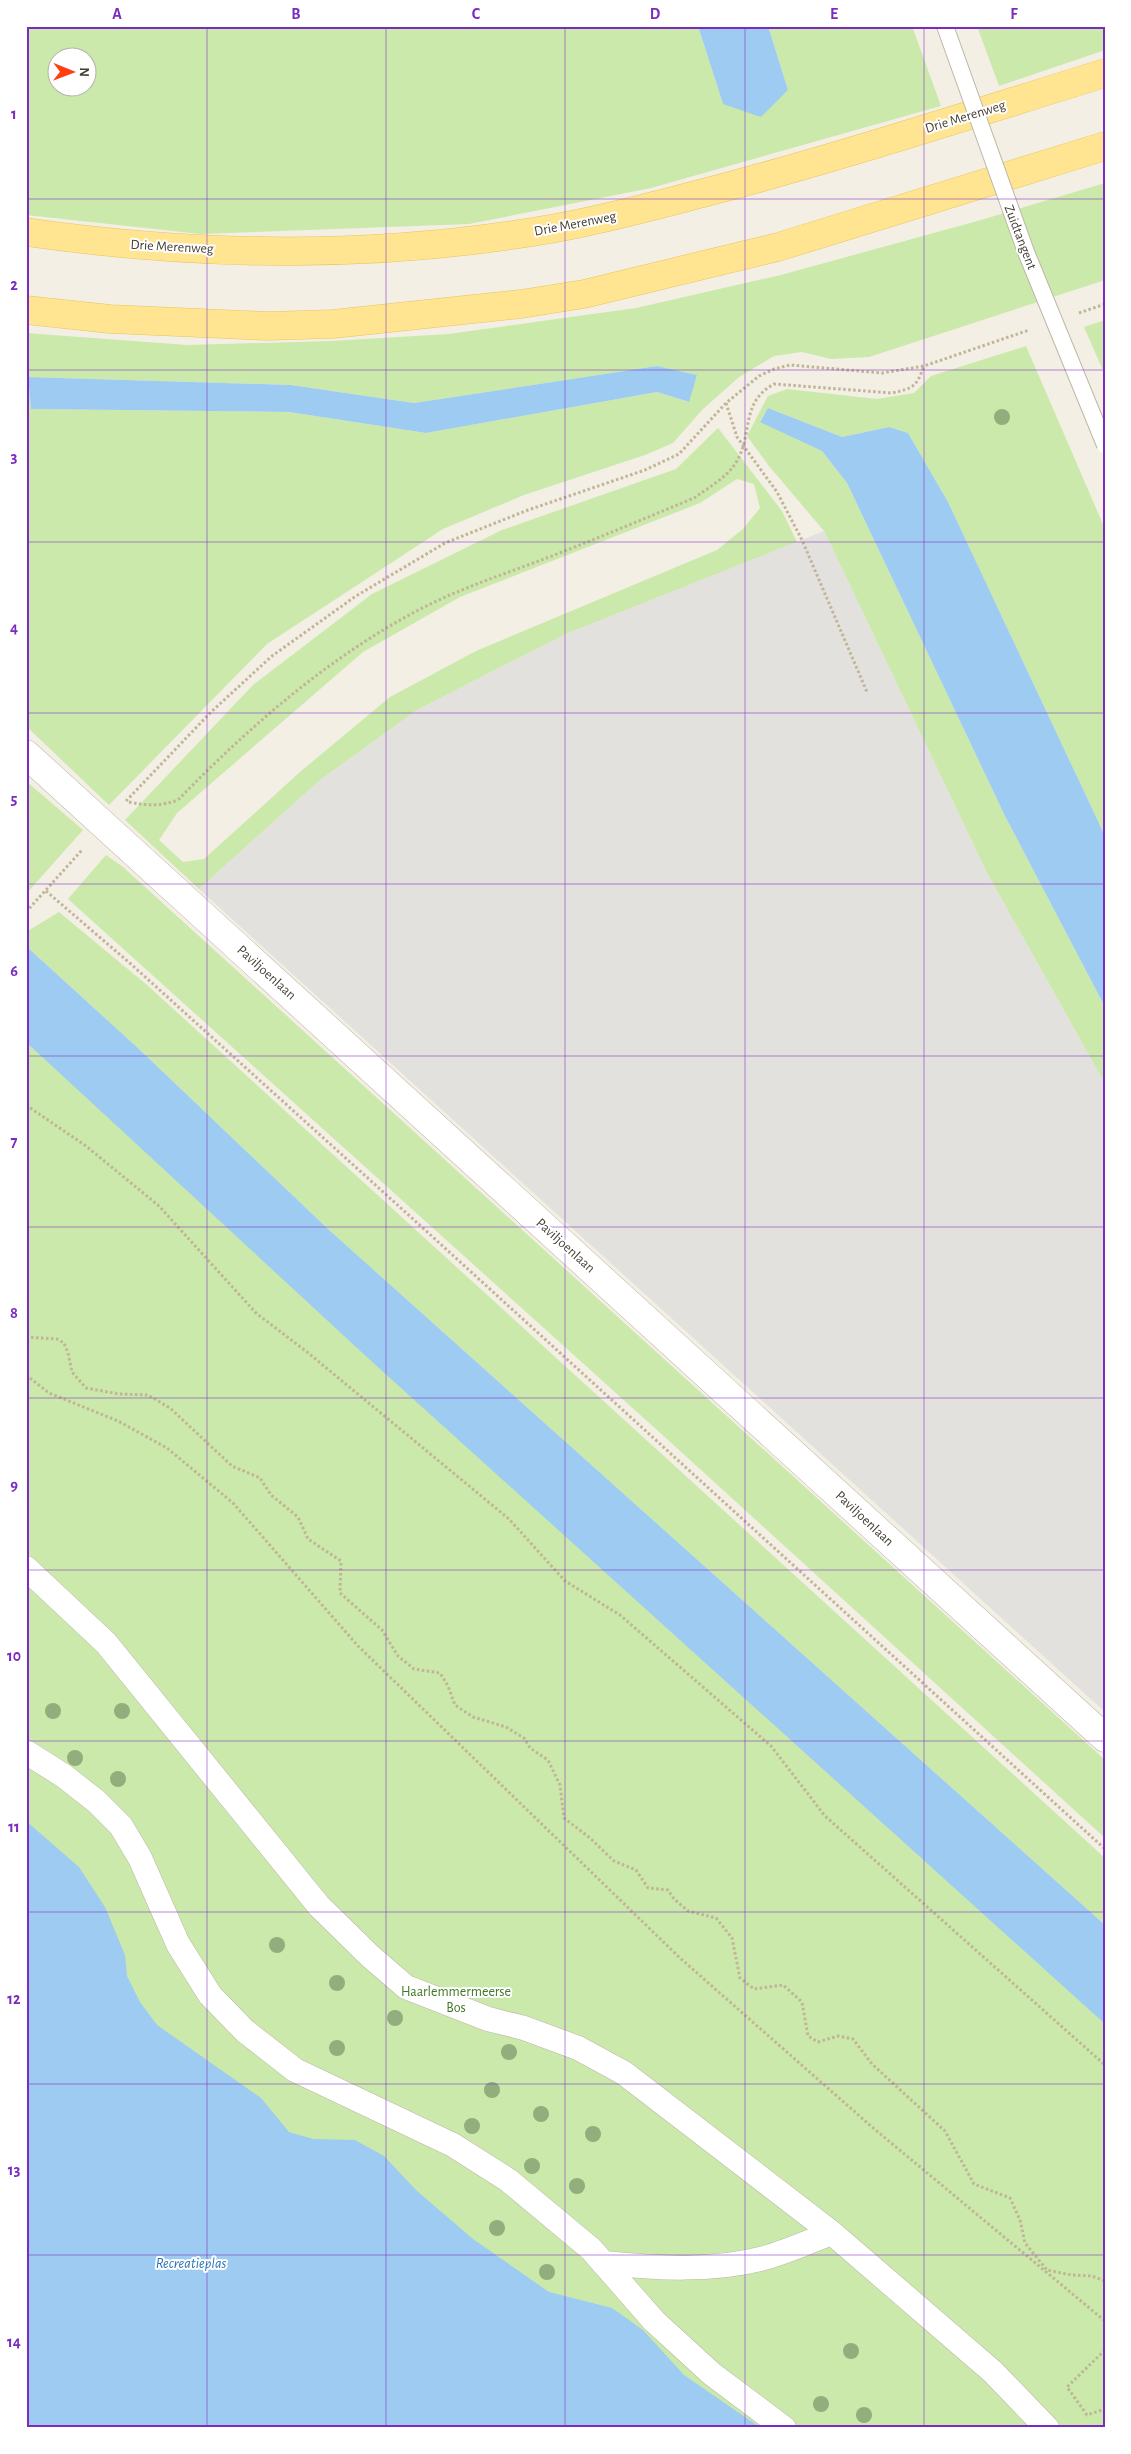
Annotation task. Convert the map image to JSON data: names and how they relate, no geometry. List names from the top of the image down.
{
  "streets": {
    "main road": ["Drie Merenweg"],
    "street": ["Paviljoenlaan"],
    "lane": ["Zuidtangent"]
  },
  "water": ["Recreatieplas"],
  "parks": ["Haarlemmermeerse Bos"],
  "north": "right",
  "grid": {
    "columns": [
      "A",
      "B",
      "C",
      "D",
      "E",
      "F"
    ],
    "rows": [
      "1",
      "2",
      "3",
      "4",
      "5",
      "6",
      "7",
      "8",
      "9",
      "10",
      "11",
      "12",
      "13",
      "14"
    ]
  }
}
